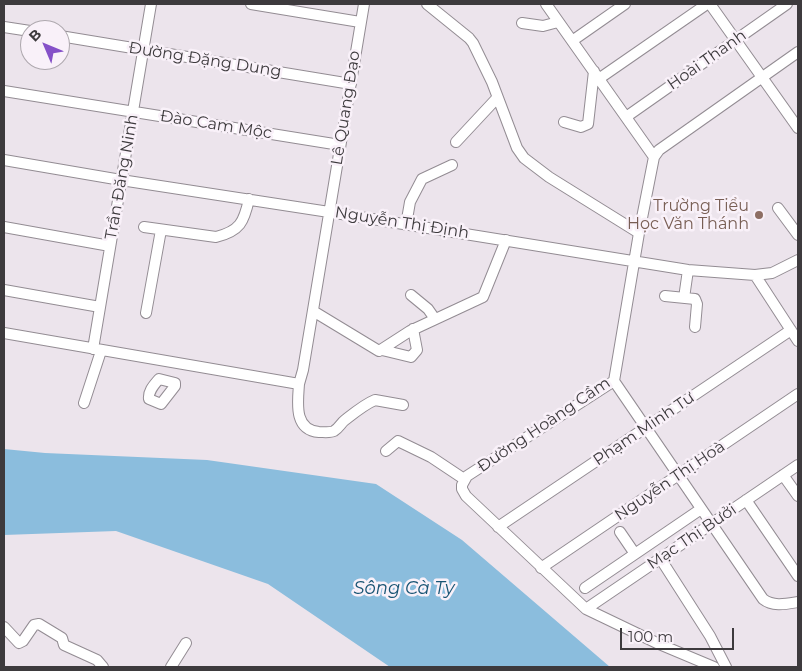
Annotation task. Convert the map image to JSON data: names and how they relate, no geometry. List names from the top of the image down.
{
  "streets": {
    "street": [
      "Đường Đặng Dung",
      "Hoài Thanh",
      "Lê Quang Đạo",
      "Đào Cam Mộc",
      "Trần Đăng Ninh",
      "Nguyễn Thị Định",
      "Đường Hoàng Cầm",
      "Phạm Minh Tư",
      "Nguyễn Thị Hoà",
      "Mạc Thị Bưởi"
    ]
  },
  "crossings": [
    ["Đường Đặng Dung", "Lê Quang Đạo"],
    ["Đường Đặng Dung", "Trần Đăng Ninh"],
    ["Lê Quang Đạo", "Đào Cam Mộc"],
    ["Lê Quang Đạo", "Nguyễn Thị Định"],
    ["Đào Cam Mộc", "Trần Đăng Ninh"],
    ["Trần Đăng Ninh", "Nguyễn Thị Định"],
    ["Nguyễn Thị Định", "Đường Hoàng Cầm"]
  ],
  "water": ["Sông Cà Ty"],
  "places": ["Trường Tiểu Học Văn Thánh"],
  "scale_bar": "100 m",
  "north": "top left"
}
